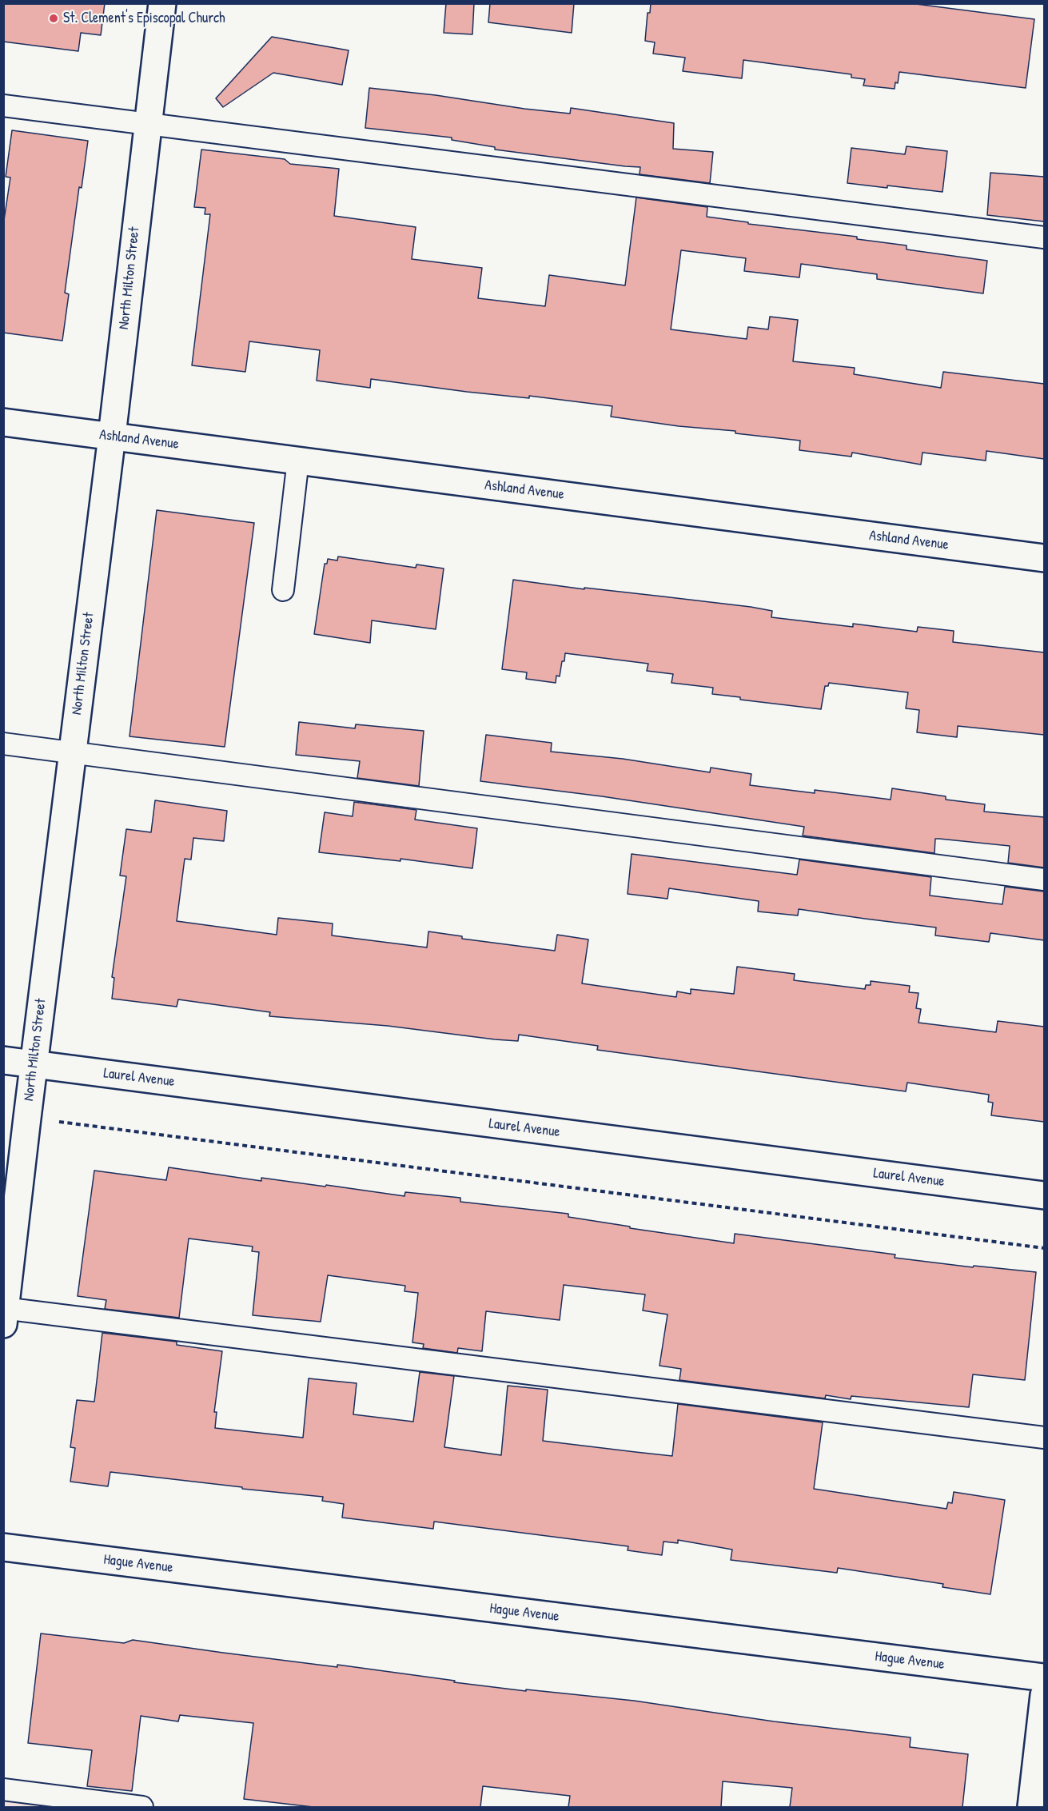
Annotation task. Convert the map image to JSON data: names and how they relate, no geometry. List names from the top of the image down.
{
  "streets": {
    "street": [
      "North Milton Street",
      "Ashland Avenue",
      "Laurel Avenue",
      "Hague Avenue"
    ]
  },
  "crossings": [
    ["North Milton Street", "Ashland Avenue"],
    ["North Milton Street", "Laurel Avenue"]
  ],
  "places": ["St. Clement's Episcopal Church"]
}
